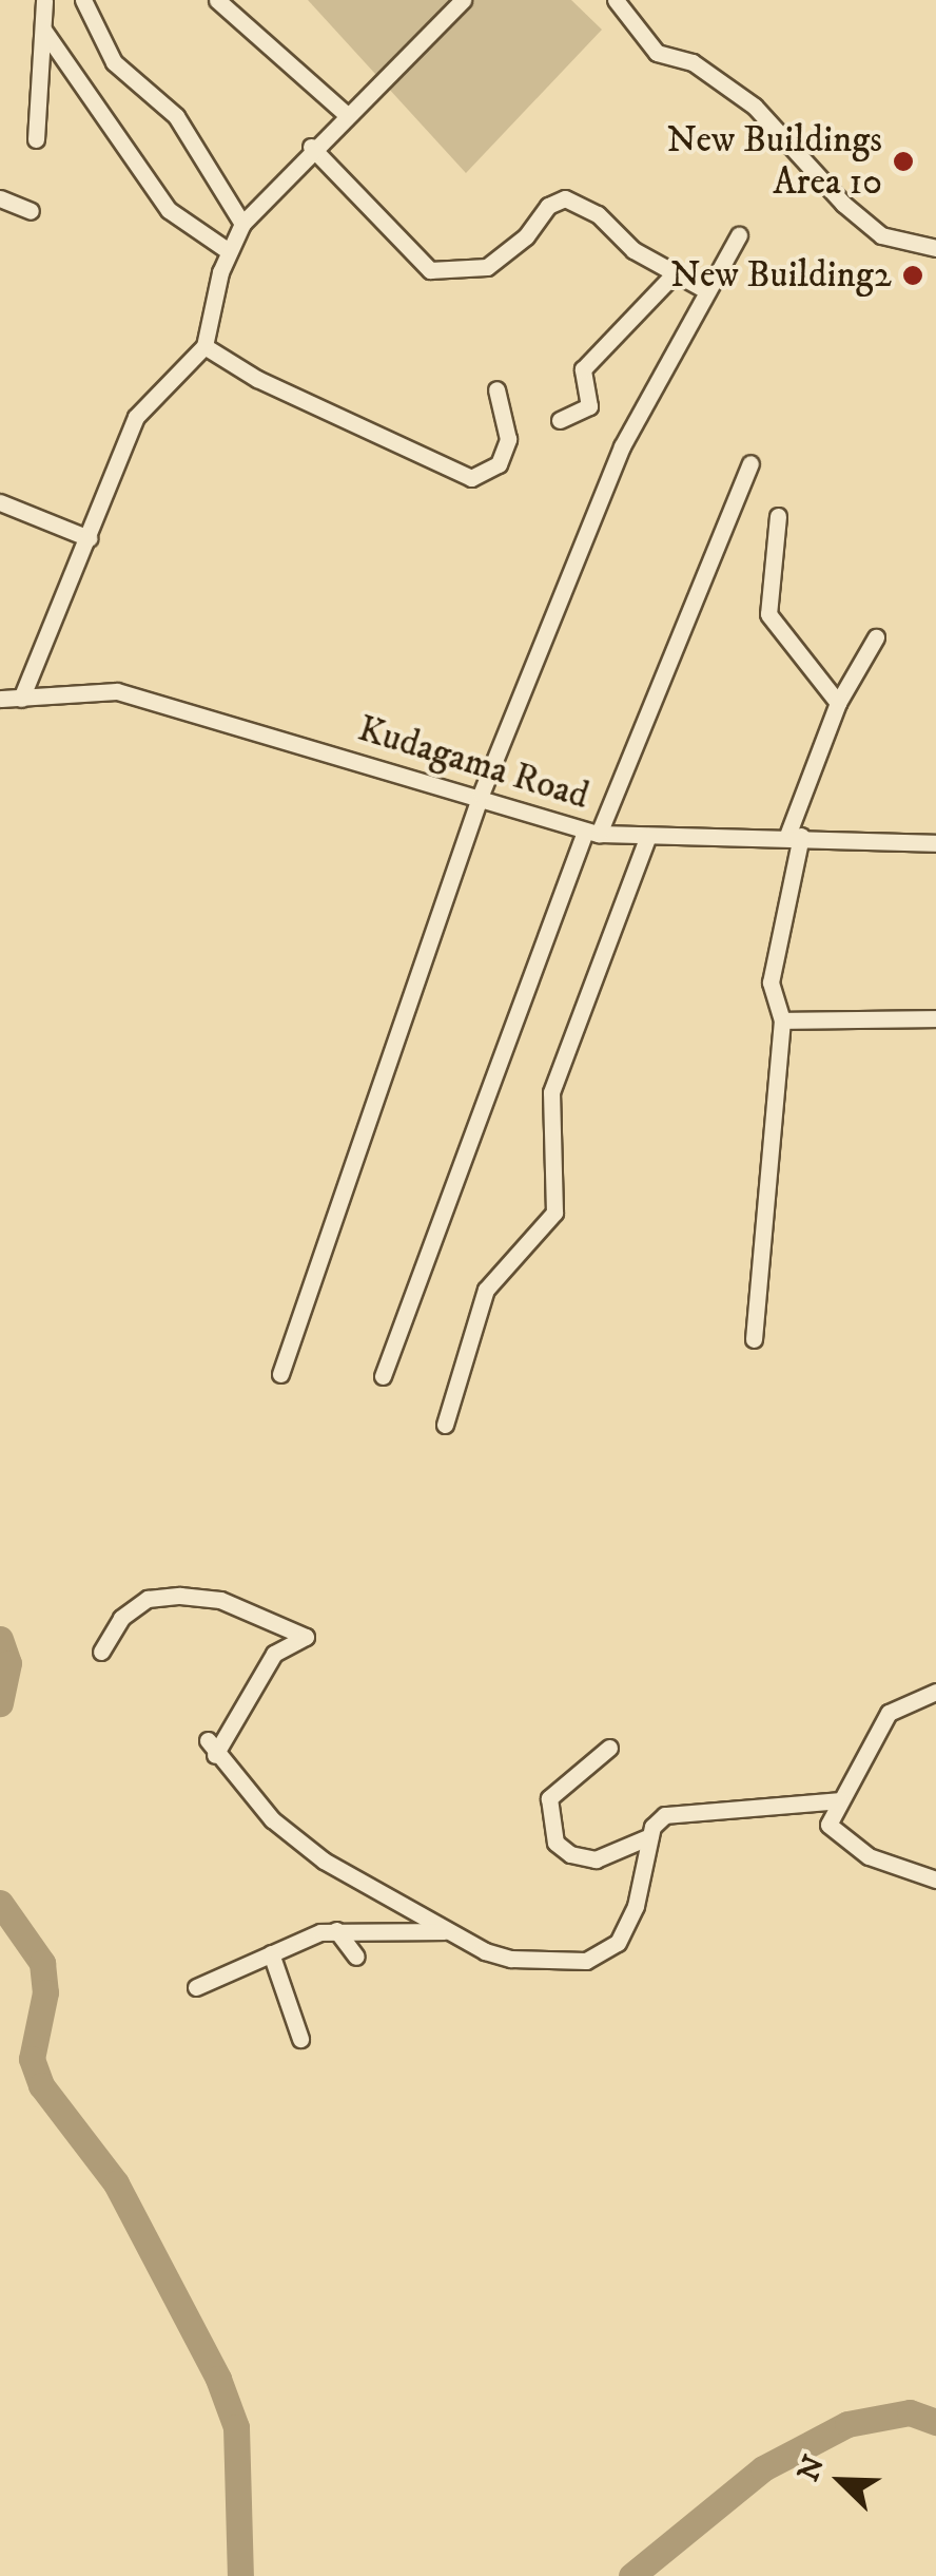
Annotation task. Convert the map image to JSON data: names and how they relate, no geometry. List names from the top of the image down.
{
  "streets": {
    "street": ["Kudagama Road"]
  },
  "places": ["New Buildings Area 10", "New Building2"],
  "north": "top left"
}
